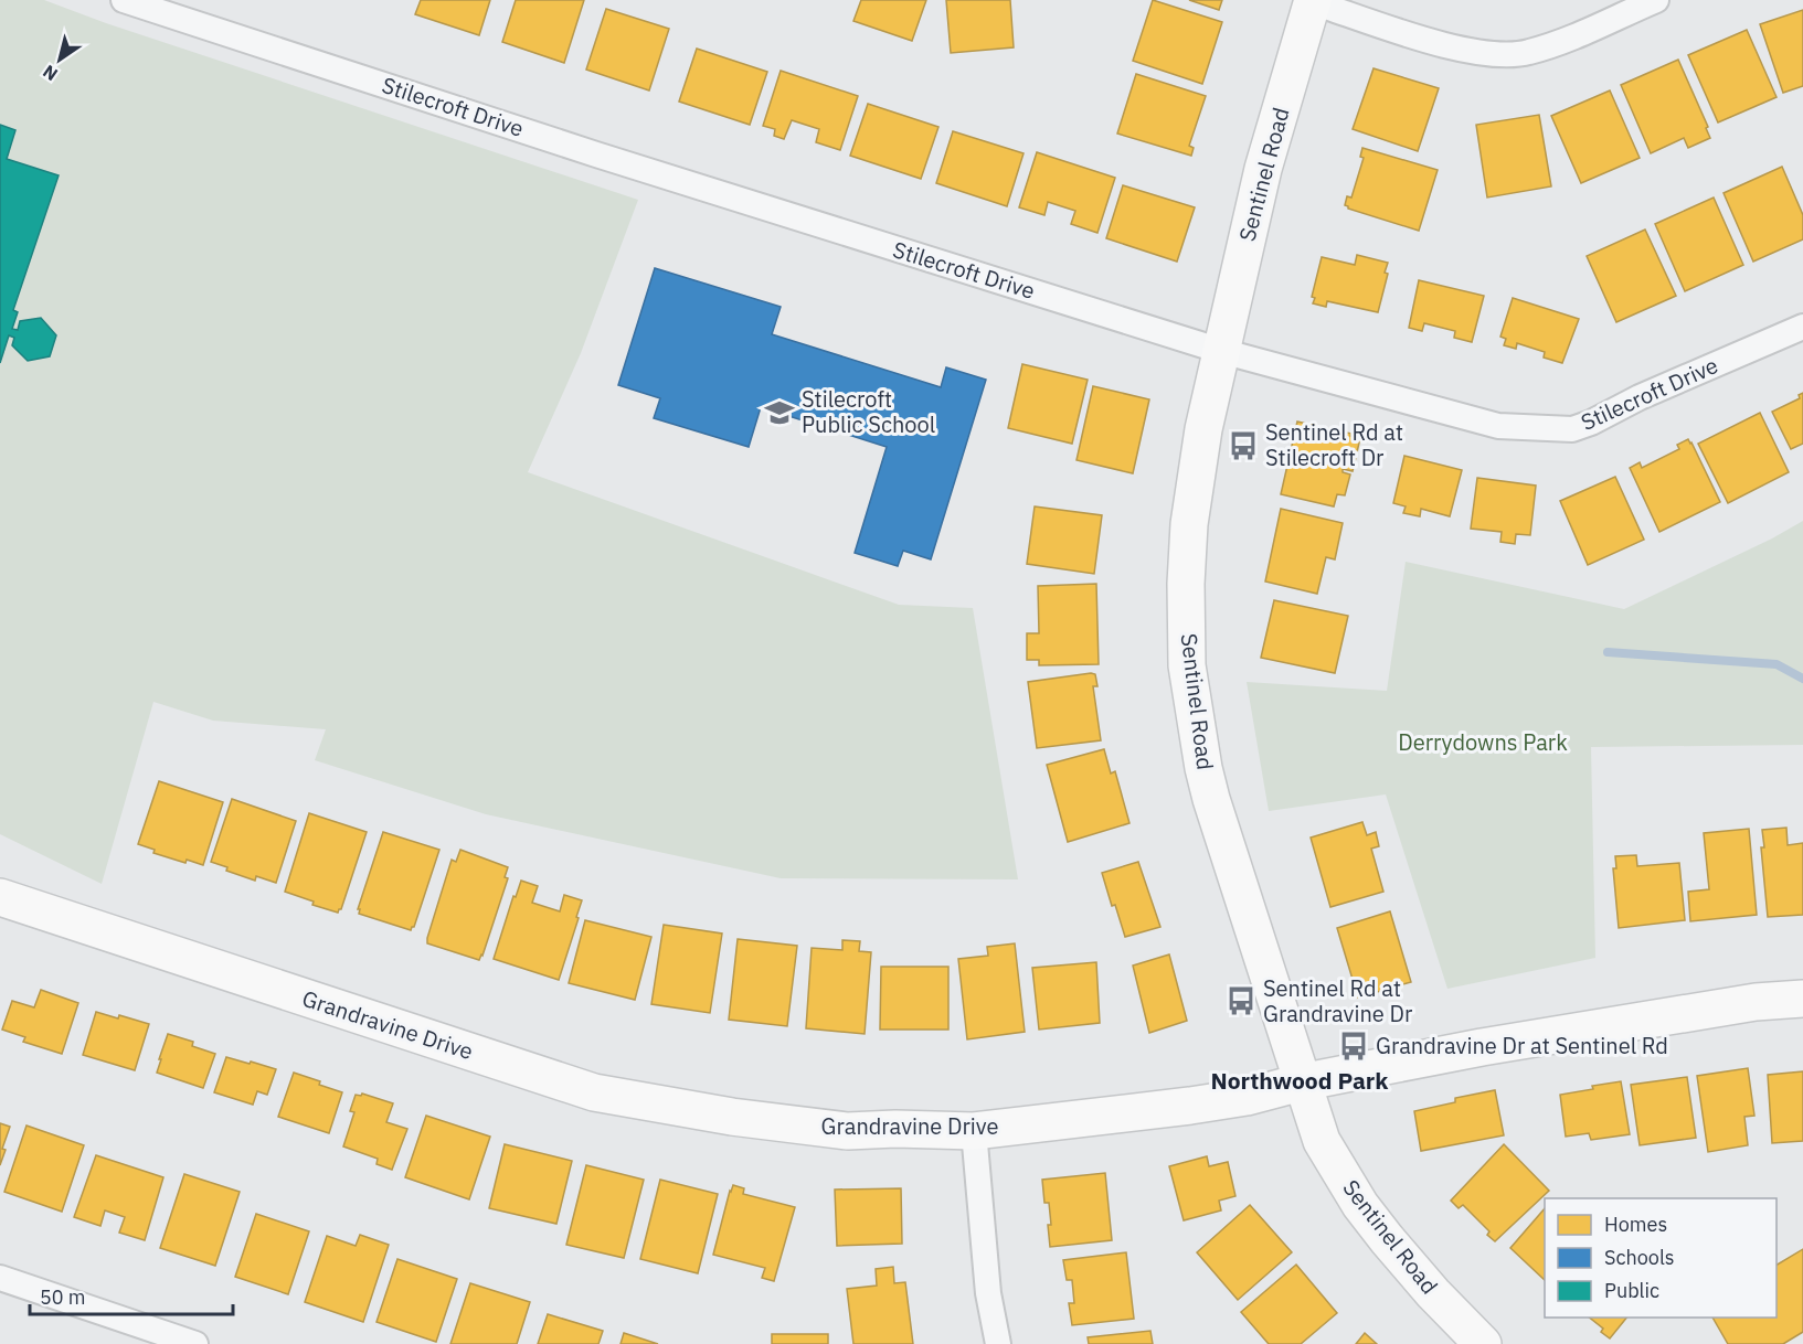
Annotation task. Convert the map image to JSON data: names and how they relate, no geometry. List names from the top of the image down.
{
  "streets": {
    "street": ["Stilecroft Drive", "Sentinel Road", "Grandravine Drive"]
  },
  "crossings": [
    ["Stilecroft Drive", "Sentinel Road"],
    ["Sentinel Road", "Grandravine Drive"]
  ],
  "districts": ["Northwood Park"],
  "parks": ["Derrydowns Park"],
  "places": {
    "school or university": ["Stilecroft Public School"],
    "bus stop": ["Sentinel Rd at Stilecroft Dr", "Sentinel Rd at Grandravine Dr", "Grandravine Dr at Sentinel Rd"]
  },
  "legend": ["Homes", "Schools", "Public"],
  "scale_bar": "50 m",
  "north": "bottom left"
}
